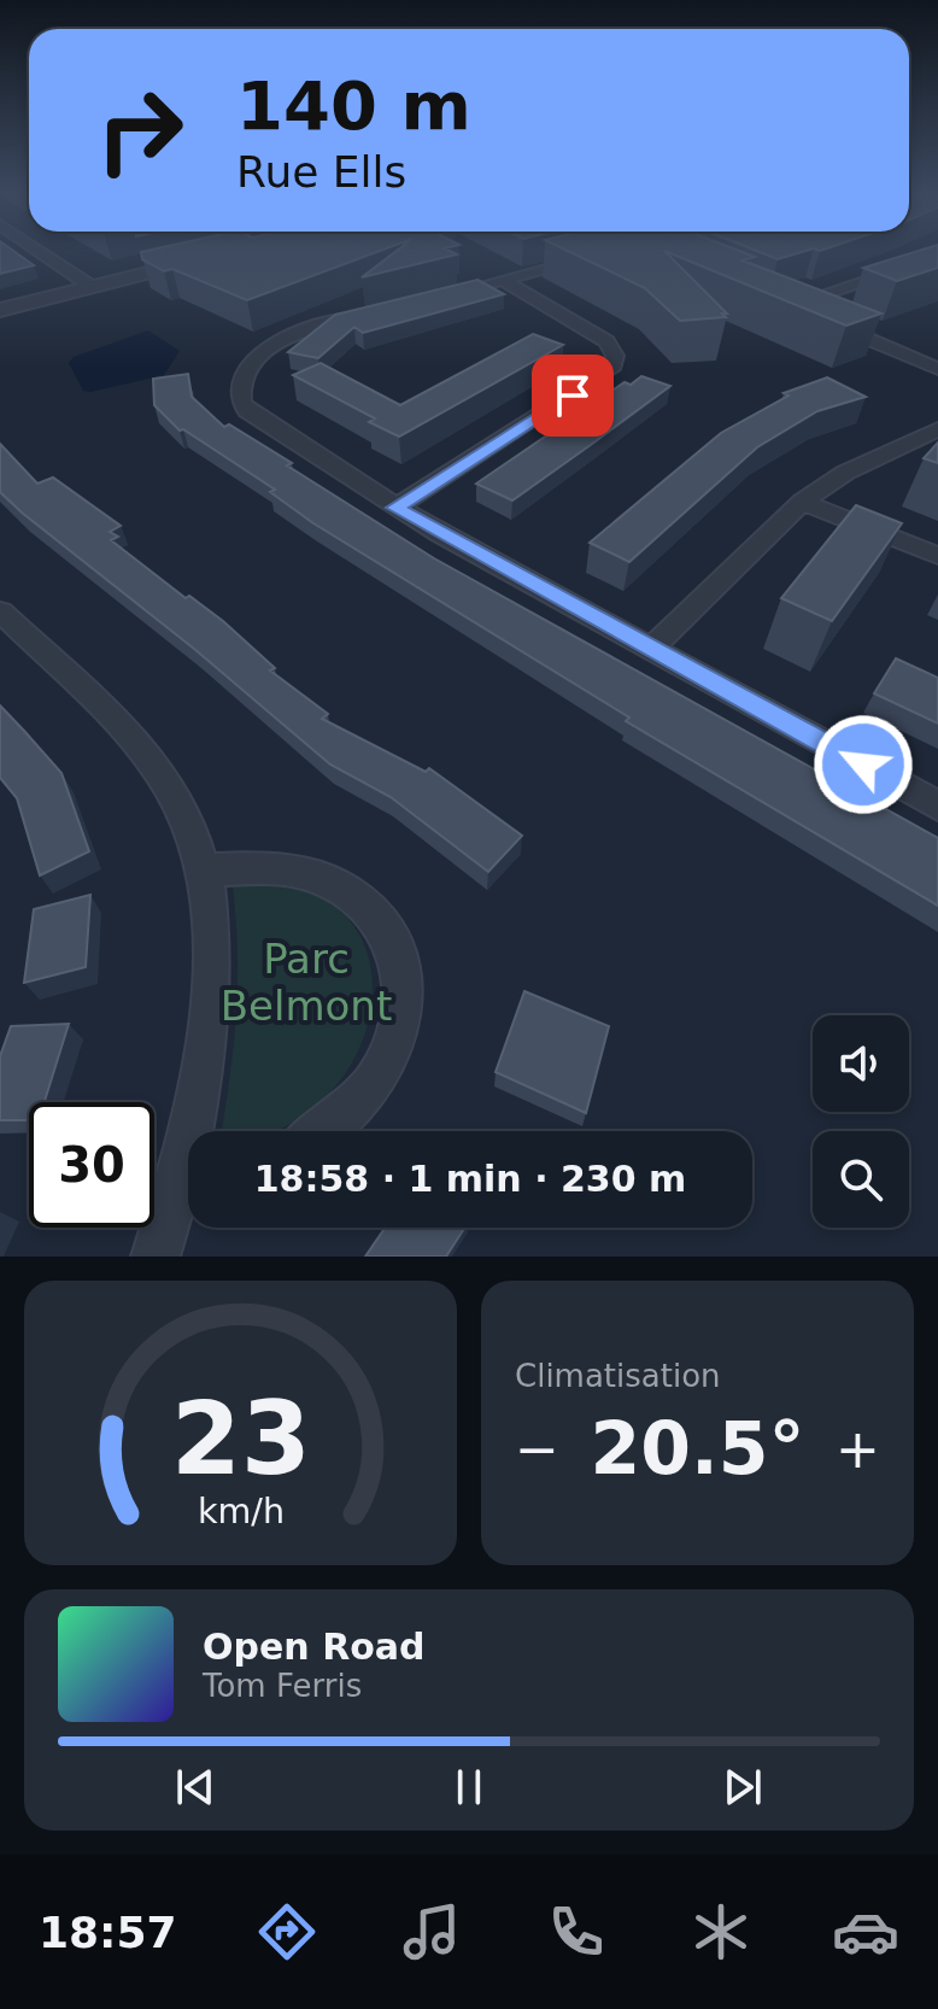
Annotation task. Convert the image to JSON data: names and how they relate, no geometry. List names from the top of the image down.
{
  "parks": ["Parc Belmont"],
  "page": {
    "turn": ["140 m", "Rue Ells"],
    "limit": "30",
    "trip": "18:58 · 1 min · 230 m",
    "tile": "Climatisation",
    "heat": ["−", "20.5°", "+"],
    "song": ["Open Road", "Tom Ferris"],
    "tabs": "18:57",
    "gauge": ["23", "km/h"]
  }
}
